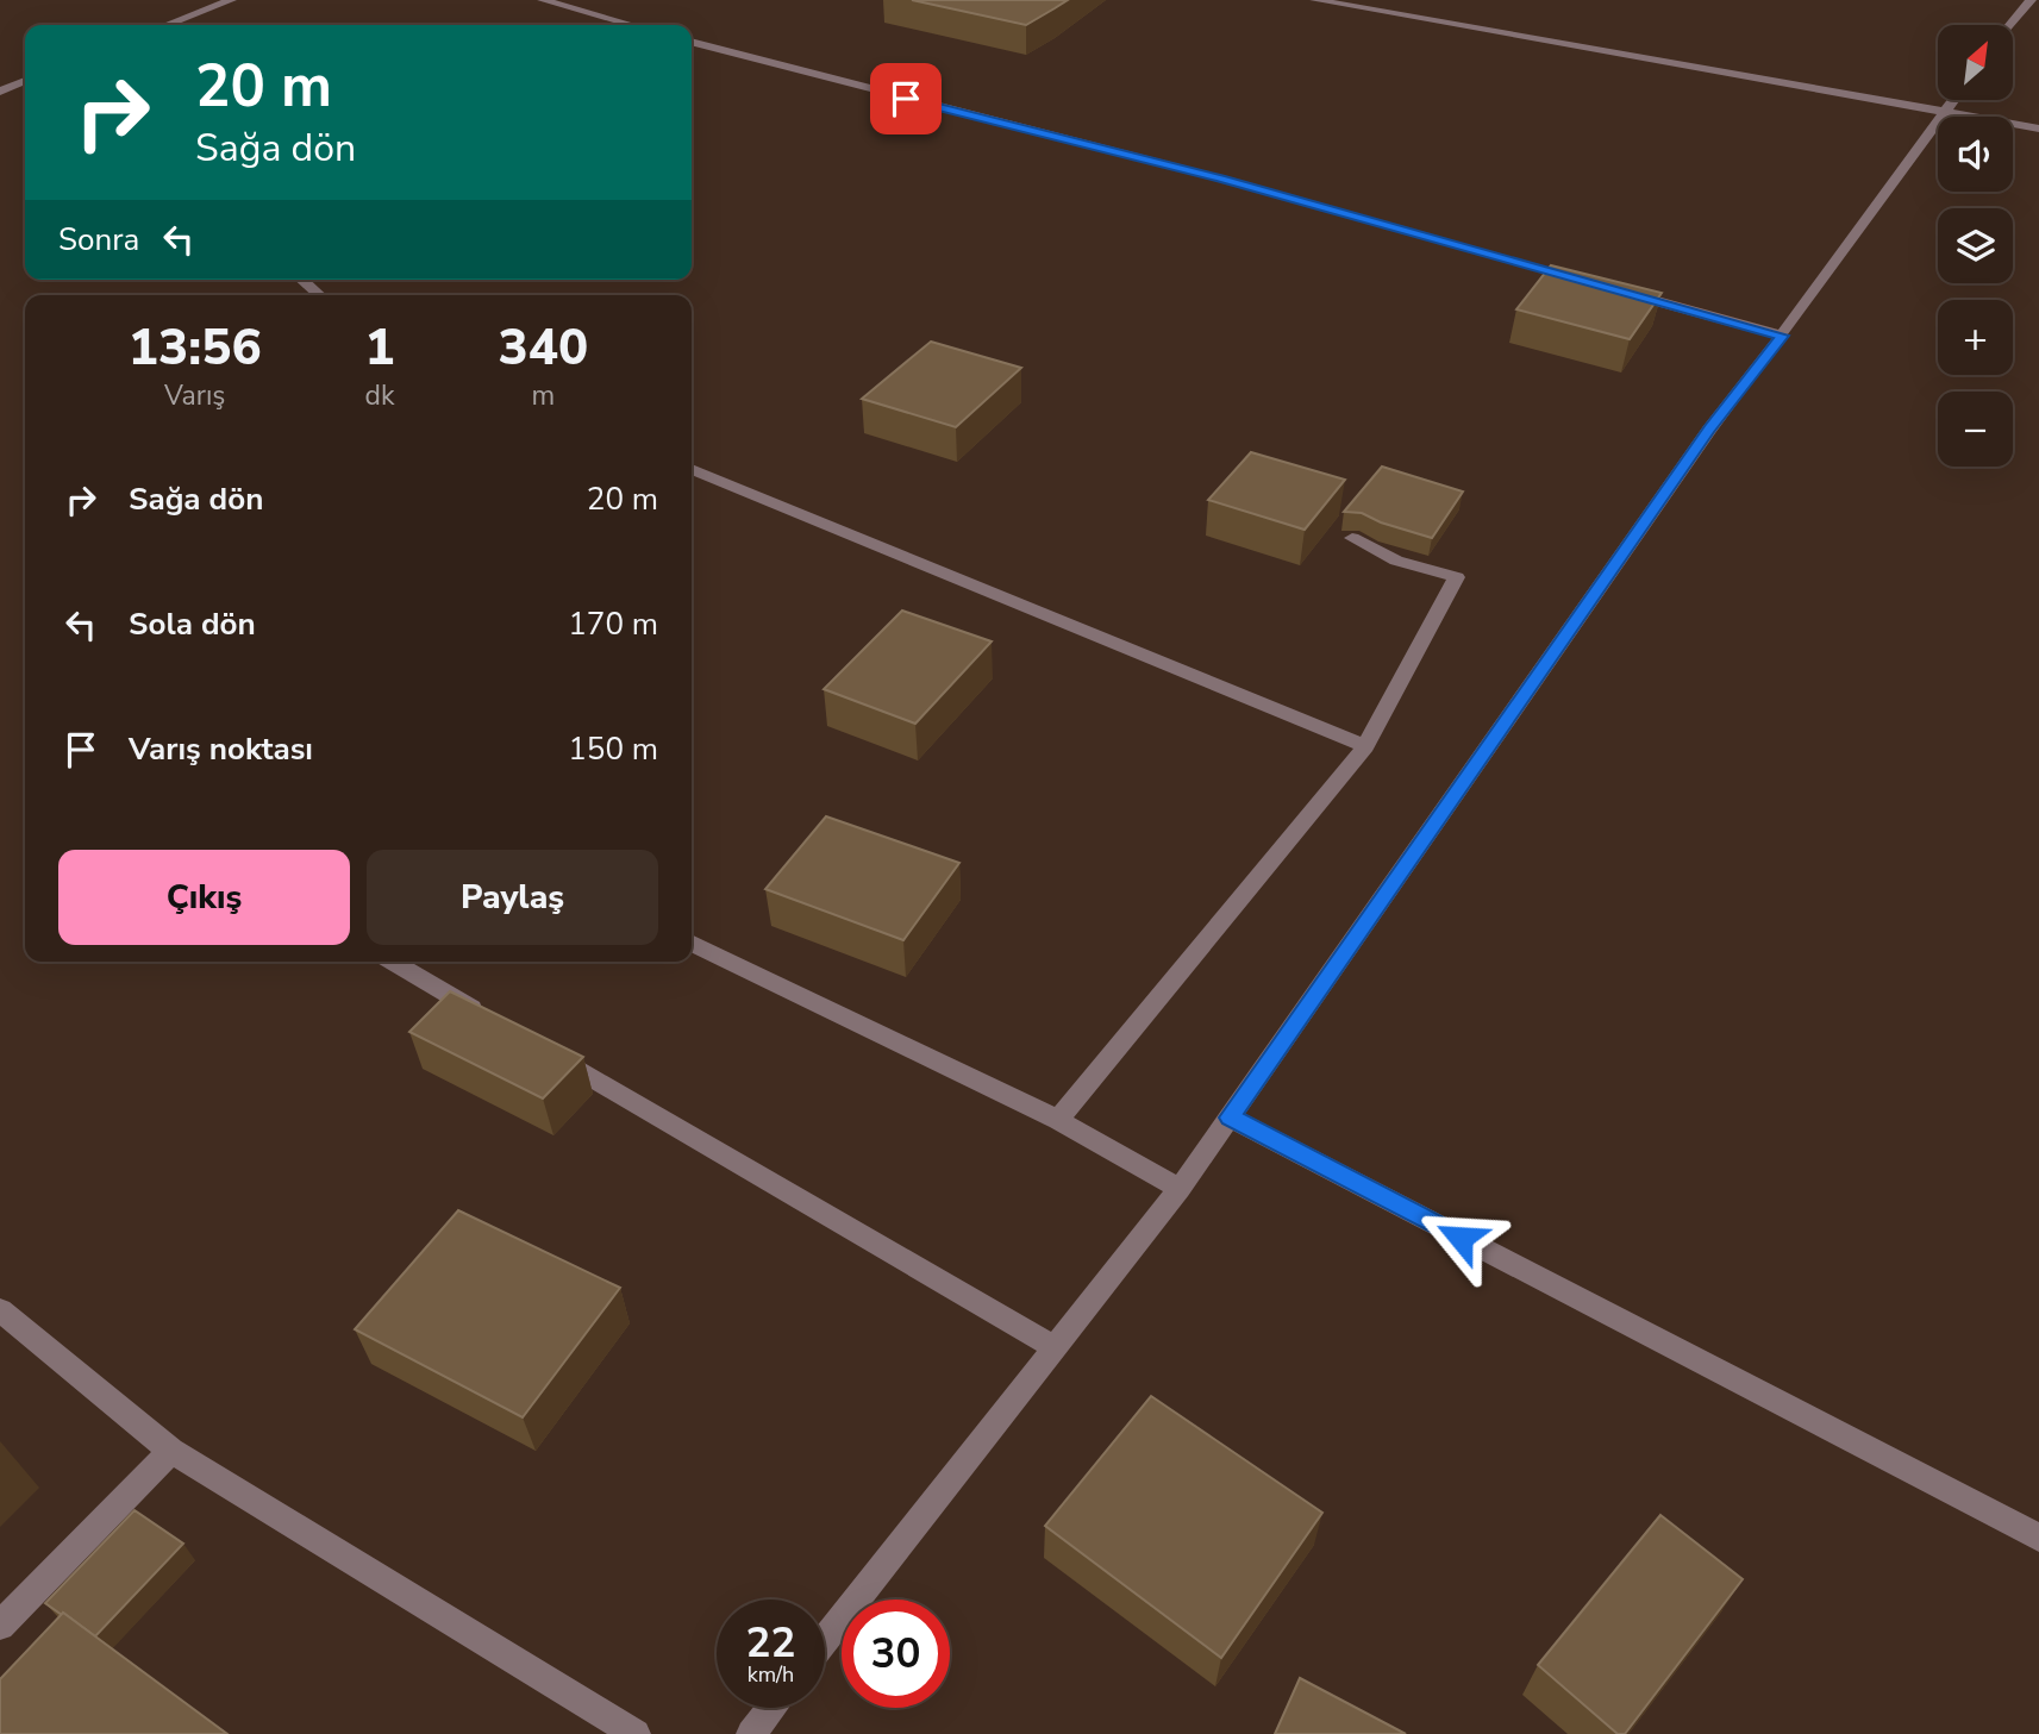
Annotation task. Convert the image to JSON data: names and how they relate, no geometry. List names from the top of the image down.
{
  "north": "top right",
  "page": {
    "map_buttons": ["+", "−"],
    "turn": ["20 m", "Sağa dön"],
    "then": "Sonra",
    "eta": [
      "13:56",
      "Varış",
      "1",
      "dk",
      "340",
      "m"
    ],
    "list": [
      {
        "name": "Sağa dön",
        "value": "20 m"
      },
      {
        "name": "Sola dön",
        "value": "170 m"
      },
      {
        "name": "Varış noktası",
        "value": "150 m"
      }
    ],
    "buttons": ["Çıkış", "Paylaş"],
    "speed": "22 km/h",
    "limit": "30"
  }
}
